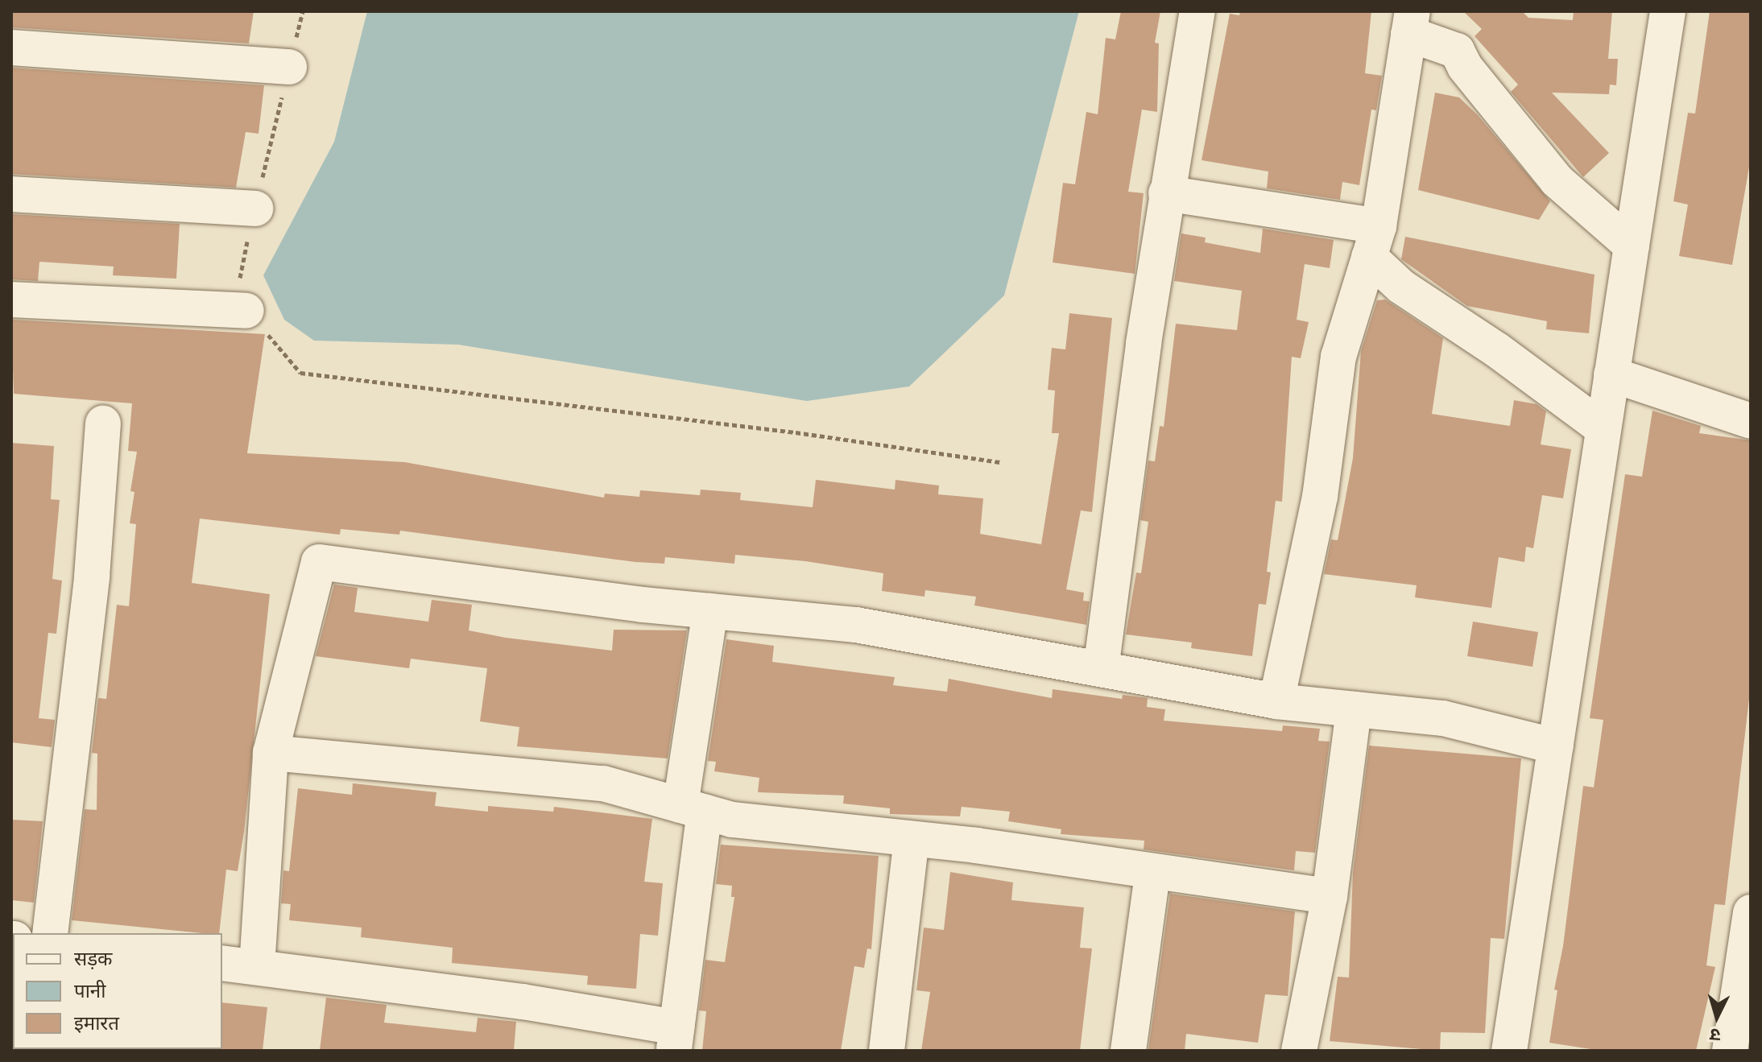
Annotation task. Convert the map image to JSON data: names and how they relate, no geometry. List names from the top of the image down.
{
  "legend": ["सड़क", "पानी", "इमारत"],
  "north": "bottom"
}
